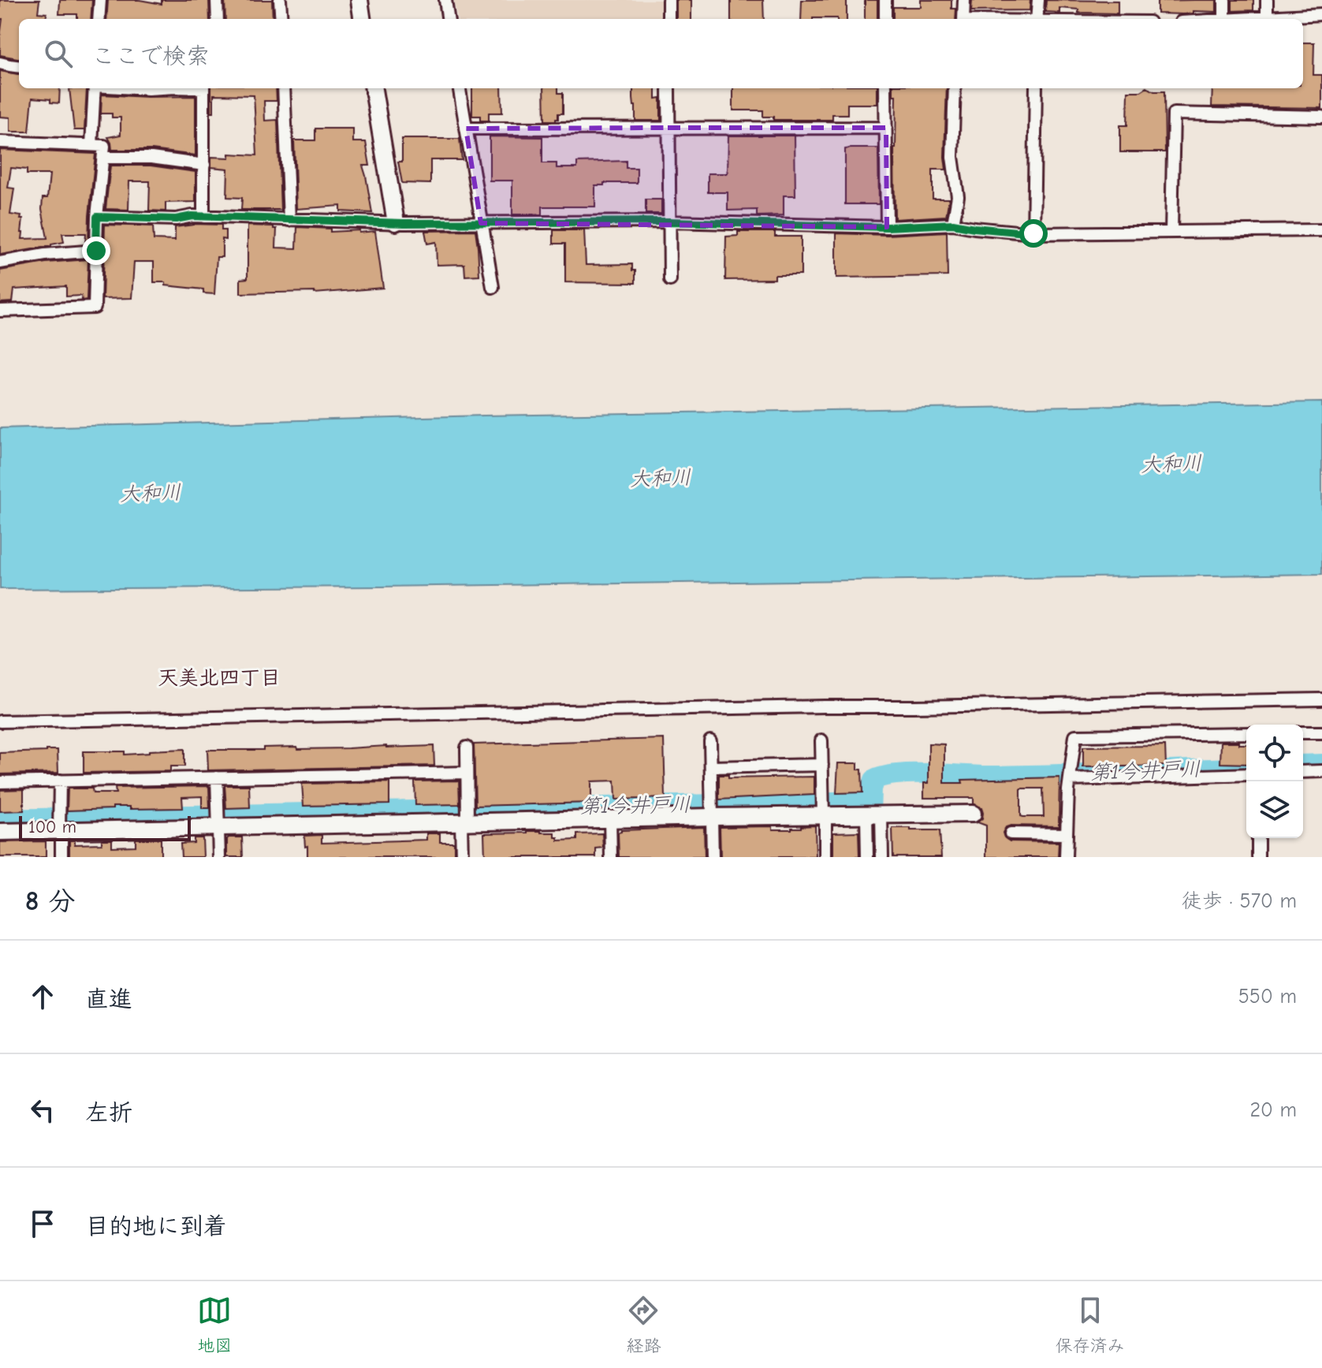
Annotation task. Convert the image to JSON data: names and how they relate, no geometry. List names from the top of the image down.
{
  "districts": ["天美北四丁目"],
  "water": ["大和川", "第1今井戸川"],
  "scale_bar": "100 m",
  "page": {
    "search": "ここで検索",
    "scale": "100 m",
    "heading": ["8 分", "徒歩 · 570 m"],
    "list": [
      ["直進", "550 m"],
      ["左折", "20 m"],
      "目的地に到着"
    ],
    "nav": ["地図", "経路", "保存済み"]
  }
}
